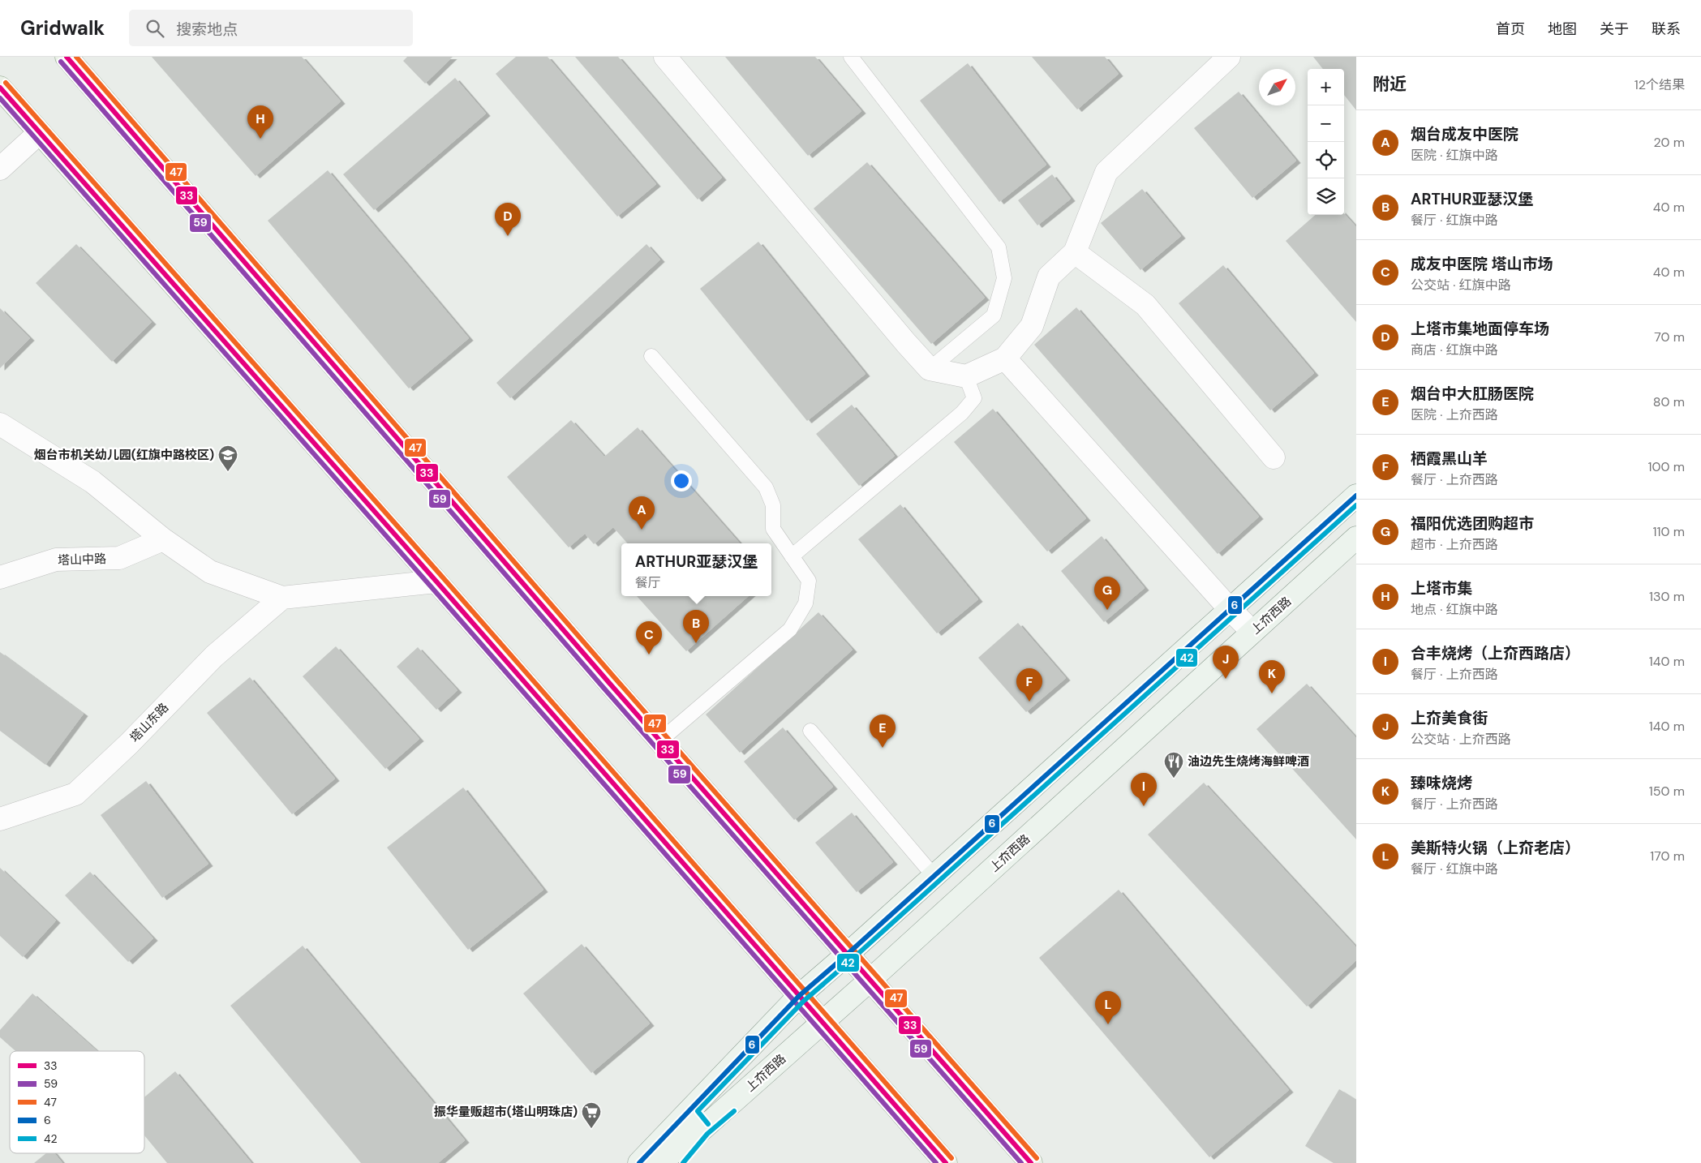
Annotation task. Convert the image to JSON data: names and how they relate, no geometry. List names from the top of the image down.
{
  "streets": {
    "street": ["塔山中路", "上夼西路", "塔山东路"]
  },
  "places": {
    "school or university": ["烟台市机关幼儿园(红旗中路校区)"],
    "restaurant": ["油边先生烧烤海鲜啤酒"],
    "supermarket": ["振华量贩超市(塔山明珠店)"]
  },
  "lines": [
    "transit line 33",
    "transit line 47",
    "transit line 59",
    "transit line 6",
    "transit line 42"
  ],
  "legend": [
    "33",
    "59",
    "47",
    "6",
    "42"
  ],
  "north": "top right",
  "page": {
    "header": "Gridwalk",
    "search": "搜索地点",
    "nav": [
      "首页",
      "地图",
      "关于",
      "联系"
    ],
    "heading": ["附近", "12个结果"],
    "map_buttons": ["+", "−"],
    "pins": [
      "H",
      "D",
      "A",
      "G",
      "B",
      "C",
      "J",
      "K",
      "F",
      "E",
      "I",
      "L"
    ],
    "list": [
      {
        "mark": "A",
        "name": "烟台成友中医院",
        "note": "医院 · 红旗中路",
        "value": "20 m"
      },
      {
        "mark": "B",
        "name": "ARTHUR亚瑟汉堡",
        "note": "餐厅 · 红旗中路",
        "value": "40 m"
      },
      {
        "mark": "C",
        "name": "成友中医院 塔山市场",
        "note": "公交站 · 红旗中路",
        "value": "40 m"
      },
      {
        "mark": "D",
        "name": "上塔市集地面停车场",
        "note": "商店 · 红旗中路",
        "value": "70 m"
      },
      {
        "mark": "E",
        "name": "烟台中大肛肠医院",
        "note": "医院 · 上夼西路",
        "value": "80 m"
      },
      {
        "mark": "F",
        "name": "栖霞黑山羊",
        "note": "餐厅 · 上夼西路",
        "value": "100 m"
      },
      {
        "mark": "G",
        "name": "福阳优选团购超市",
        "note": "超市 · 上夼西路",
        "value": "110 m"
      },
      {
        "mark": "H",
        "name": "上塔市集",
        "note": "地点 · 红旗中路",
        "value": "130 m"
      },
      {
        "mark": "I",
        "name": "合丰烧烤（上夼西路店）",
        "note": "餐厅 · 上夼西路",
        "value": "140 m"
      },
      {
        "mark": "J",
        "name": "上夼美食街",
        "note": "公交站 · 上夼西路",
        "value": "140 m"
      },
      {
        "mark": "K",
        "name": "臻味烧烤",
        "note": "餐厅 · 上夼西路",
        "value": "150 m"
      },
      {
        "mark": "L",
        "name": "美斯特火锅（上夼老店）",
        "note": "餐厅 · 红旗中路",
        "value": "170 m"
      }
    ],
    "popup": ["ARTHUR亚瑟汉堡", "餐厅"]
  }
}
